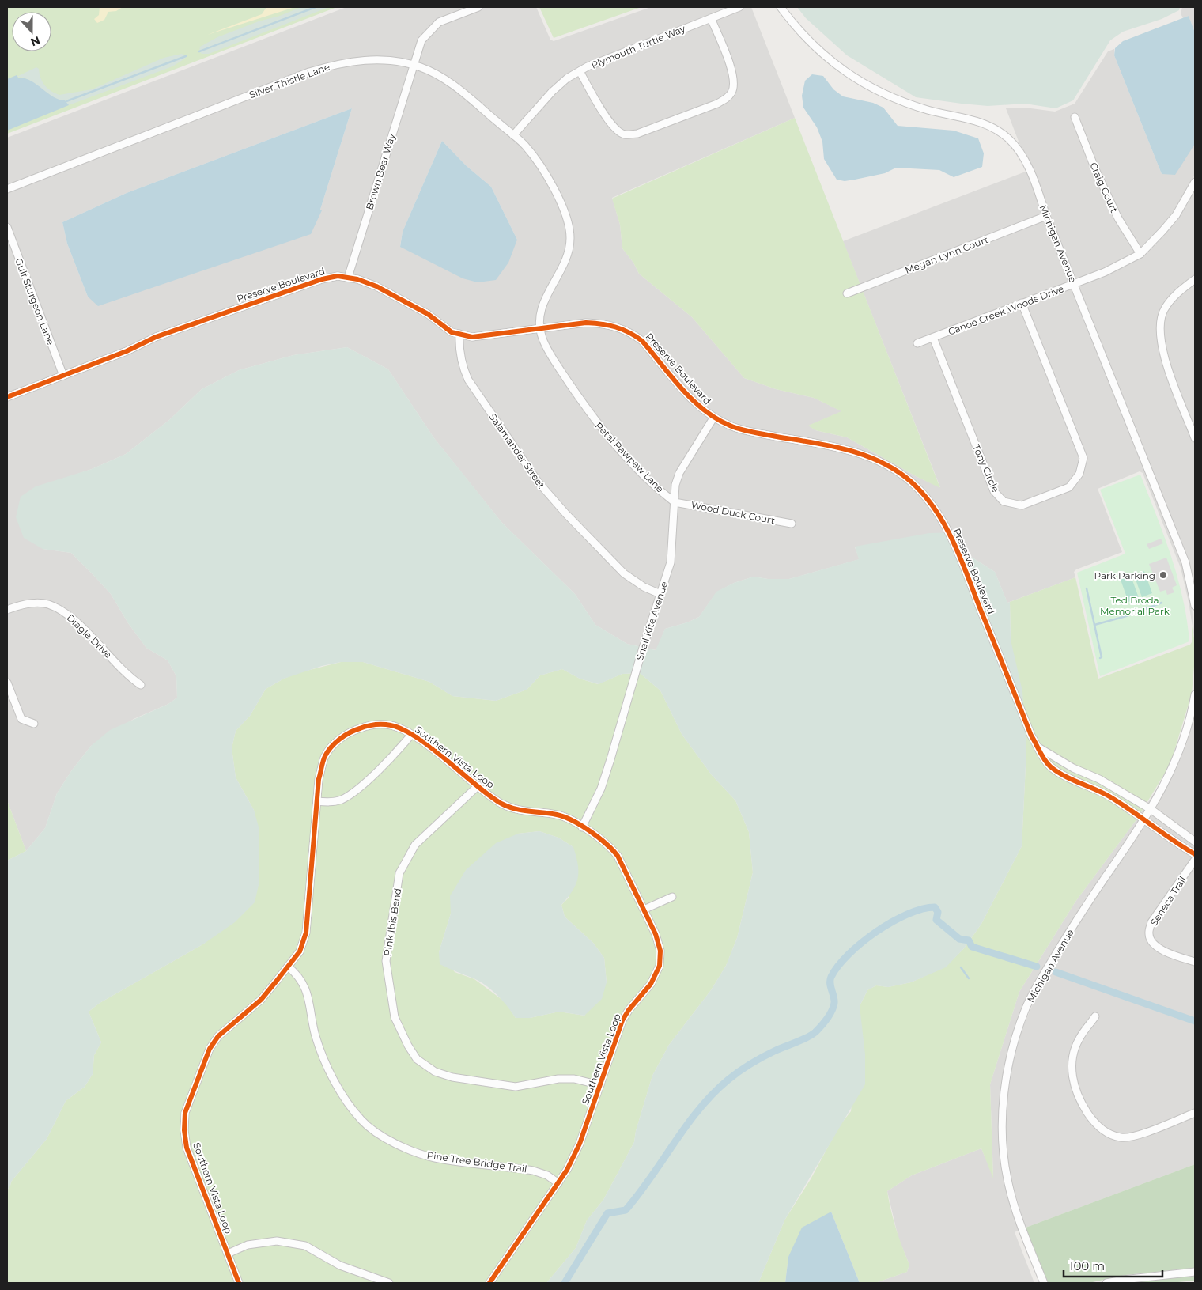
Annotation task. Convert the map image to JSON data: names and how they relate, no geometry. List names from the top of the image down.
{
  "streets": {
    "street": [
      "Plymouth Turtle Way",
      "Silver Thistle Lane",
      "Brown Bear Way",
      "Craig Court",
      "Michigan Avenue",
      "Megan Lynn Court",
      "Preserve Boulevard",
      "Gulf Sturgeon Lane",
      "Canoe Creek Woods Drive",
      "Salamander Street",
      "Petal Pawpaw Lane",
      "Tony Circle",
      "Wood Duck Court",
      "Snail Kite Avenue",
      "Diagle Drive",
      "Southern Vista Loop",
      "Seneca Trail",
      "Pink Ibis Bend",
      "Pine Tree Bridge Trail"
    ]
  },
  "crossings": [
    ["Plymouth Turtle Way", "Silver Thistle Lane"],
    ["Silver Thistle Lane", "Brown Bear Way"],
    ["Silver Thistle Lane", "Preserve Boulevard"],
    ["Silver Thistle Lane", "Petal Pawpaw Lane"],
    ["Brown Bear Way", "Preserve Boulevard"],
    ["Craig Court", "Canoe Creek Woods Drive"],
    ["Michigan Avenue", "Megan Lynn Court"],
    ["Michigan Avenue", "Preserve Boulevard"],
    ["Michigan Avenue", "Canoe Creek Woods Drive"],
    ["Preserve Boulevard", "Gulf Sturgeon Lane"],
    ["Preserve Boulevard", "Salamander Street"],
    ["Preserve Boulevard", "Petal Pawpaw Lane"],
    ["Preserve Boulevard", "Snail Kite Avenue"],
    ["Canoe Creek Woods Drive", "Tony Circle"],
    ["Salamander Street", "Snail Kite Avenue"],
    ["Petal Pawpaw Lane", "Wood Duck Court"],
    ["Petal Pawpaw Lane", "Snail Kite Avenue"],
    ["Wood Duck Court", "Snail Kite Avenue"],
    ["Snail Kite Avenue", "Southern Vista Loop"],
    ["Southern Vista Loop", "Pink Ibis Bend"],
    ["Southern Vista Loop", "Pine Tree Bridge Trail"]
  ],
  "parks": ["Ted Broda Memorial Park"],
  "places": ["Park Parking"],
  "scale_bar": "100 m",
  "north": "bottom"
}
